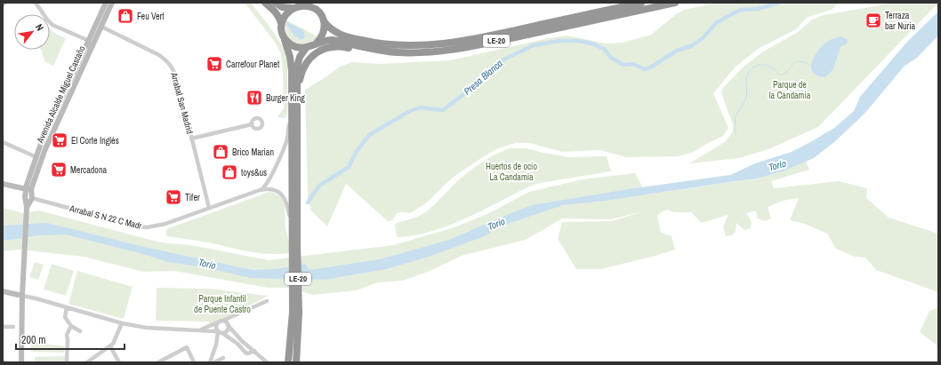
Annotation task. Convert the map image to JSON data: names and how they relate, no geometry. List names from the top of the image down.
{
  "streets": {
    "highway": ["LE-20"],
    "main road": ["Avenida Alcalde Miguel Castaño"],
    "street": ["Arrabal San Madrid", "Arrabal S N 22 C Madr"]
  },
  "crossings": [
    ["Avenida Alcalde Miguel Castaño", "Arrabal San Madrid"],
    ["Avenida Alcalde Miguel Castaño", "Arrabal S N 22 C Madr"],
    ["Arrabal San Madrid", "Arrabal S N 22 C Madr"]
  ],
  "water": ["Presa Blanca", "Torío"],
  "parks": ["Parque de la Candamia", "Huertos de ocio La Candamia", "Parque Infantil de Puente Castro"],
  "places": {
    "shop": ["Feu Vert", "Brico Marian", "toys&us"],
    "cafe": ["Terraza bar Nuria"],
    "supermarket": [
      "Carrefour Planet",
      "El Corte Inglés",
      "Mercadona",
      "Tifer"
    ],
    "restaurant": ["Burger King"]
  },
  "scale_bar": "200 m",
  "north": "top right"
}
